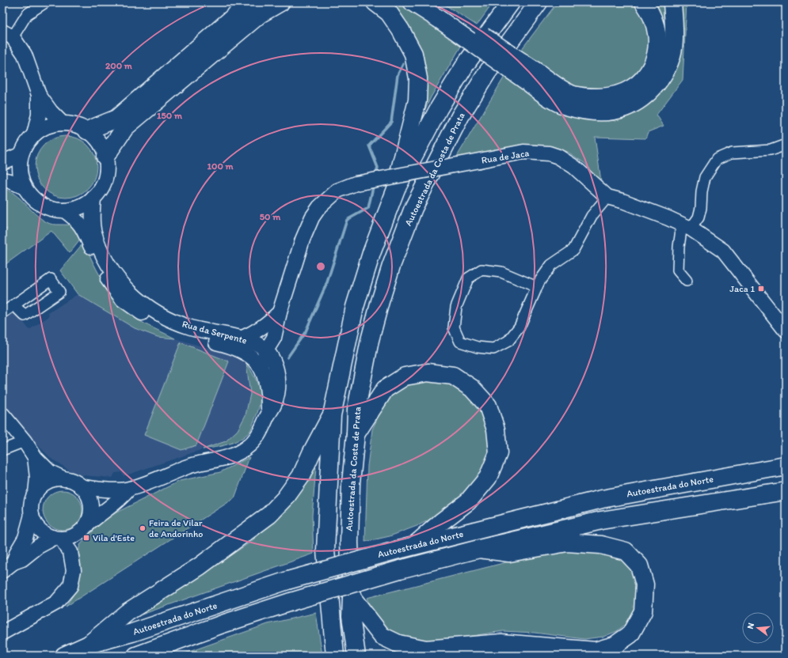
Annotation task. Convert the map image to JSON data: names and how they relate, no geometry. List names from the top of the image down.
{
  "streets": {
    "highway": ["Autoestrada da Costa de Prata", "Autoestrada do Norte"],
    "main road": ["Rua de Jaca", "Rua da Serpente"]
  },
  "crossings": [
    ["Rua de Jaca", "Rua da Serpente"]
  ],
  "places": {
    "transit": ["Jaca 1", "Vila d'Este"],
    "other": ["Feira de Vilar de Andorinho"]
  },
  "north": "left",
  "rings": [
    "200 m",
    "150 m",
    "100 m",
    "50 m"
  ]
}
